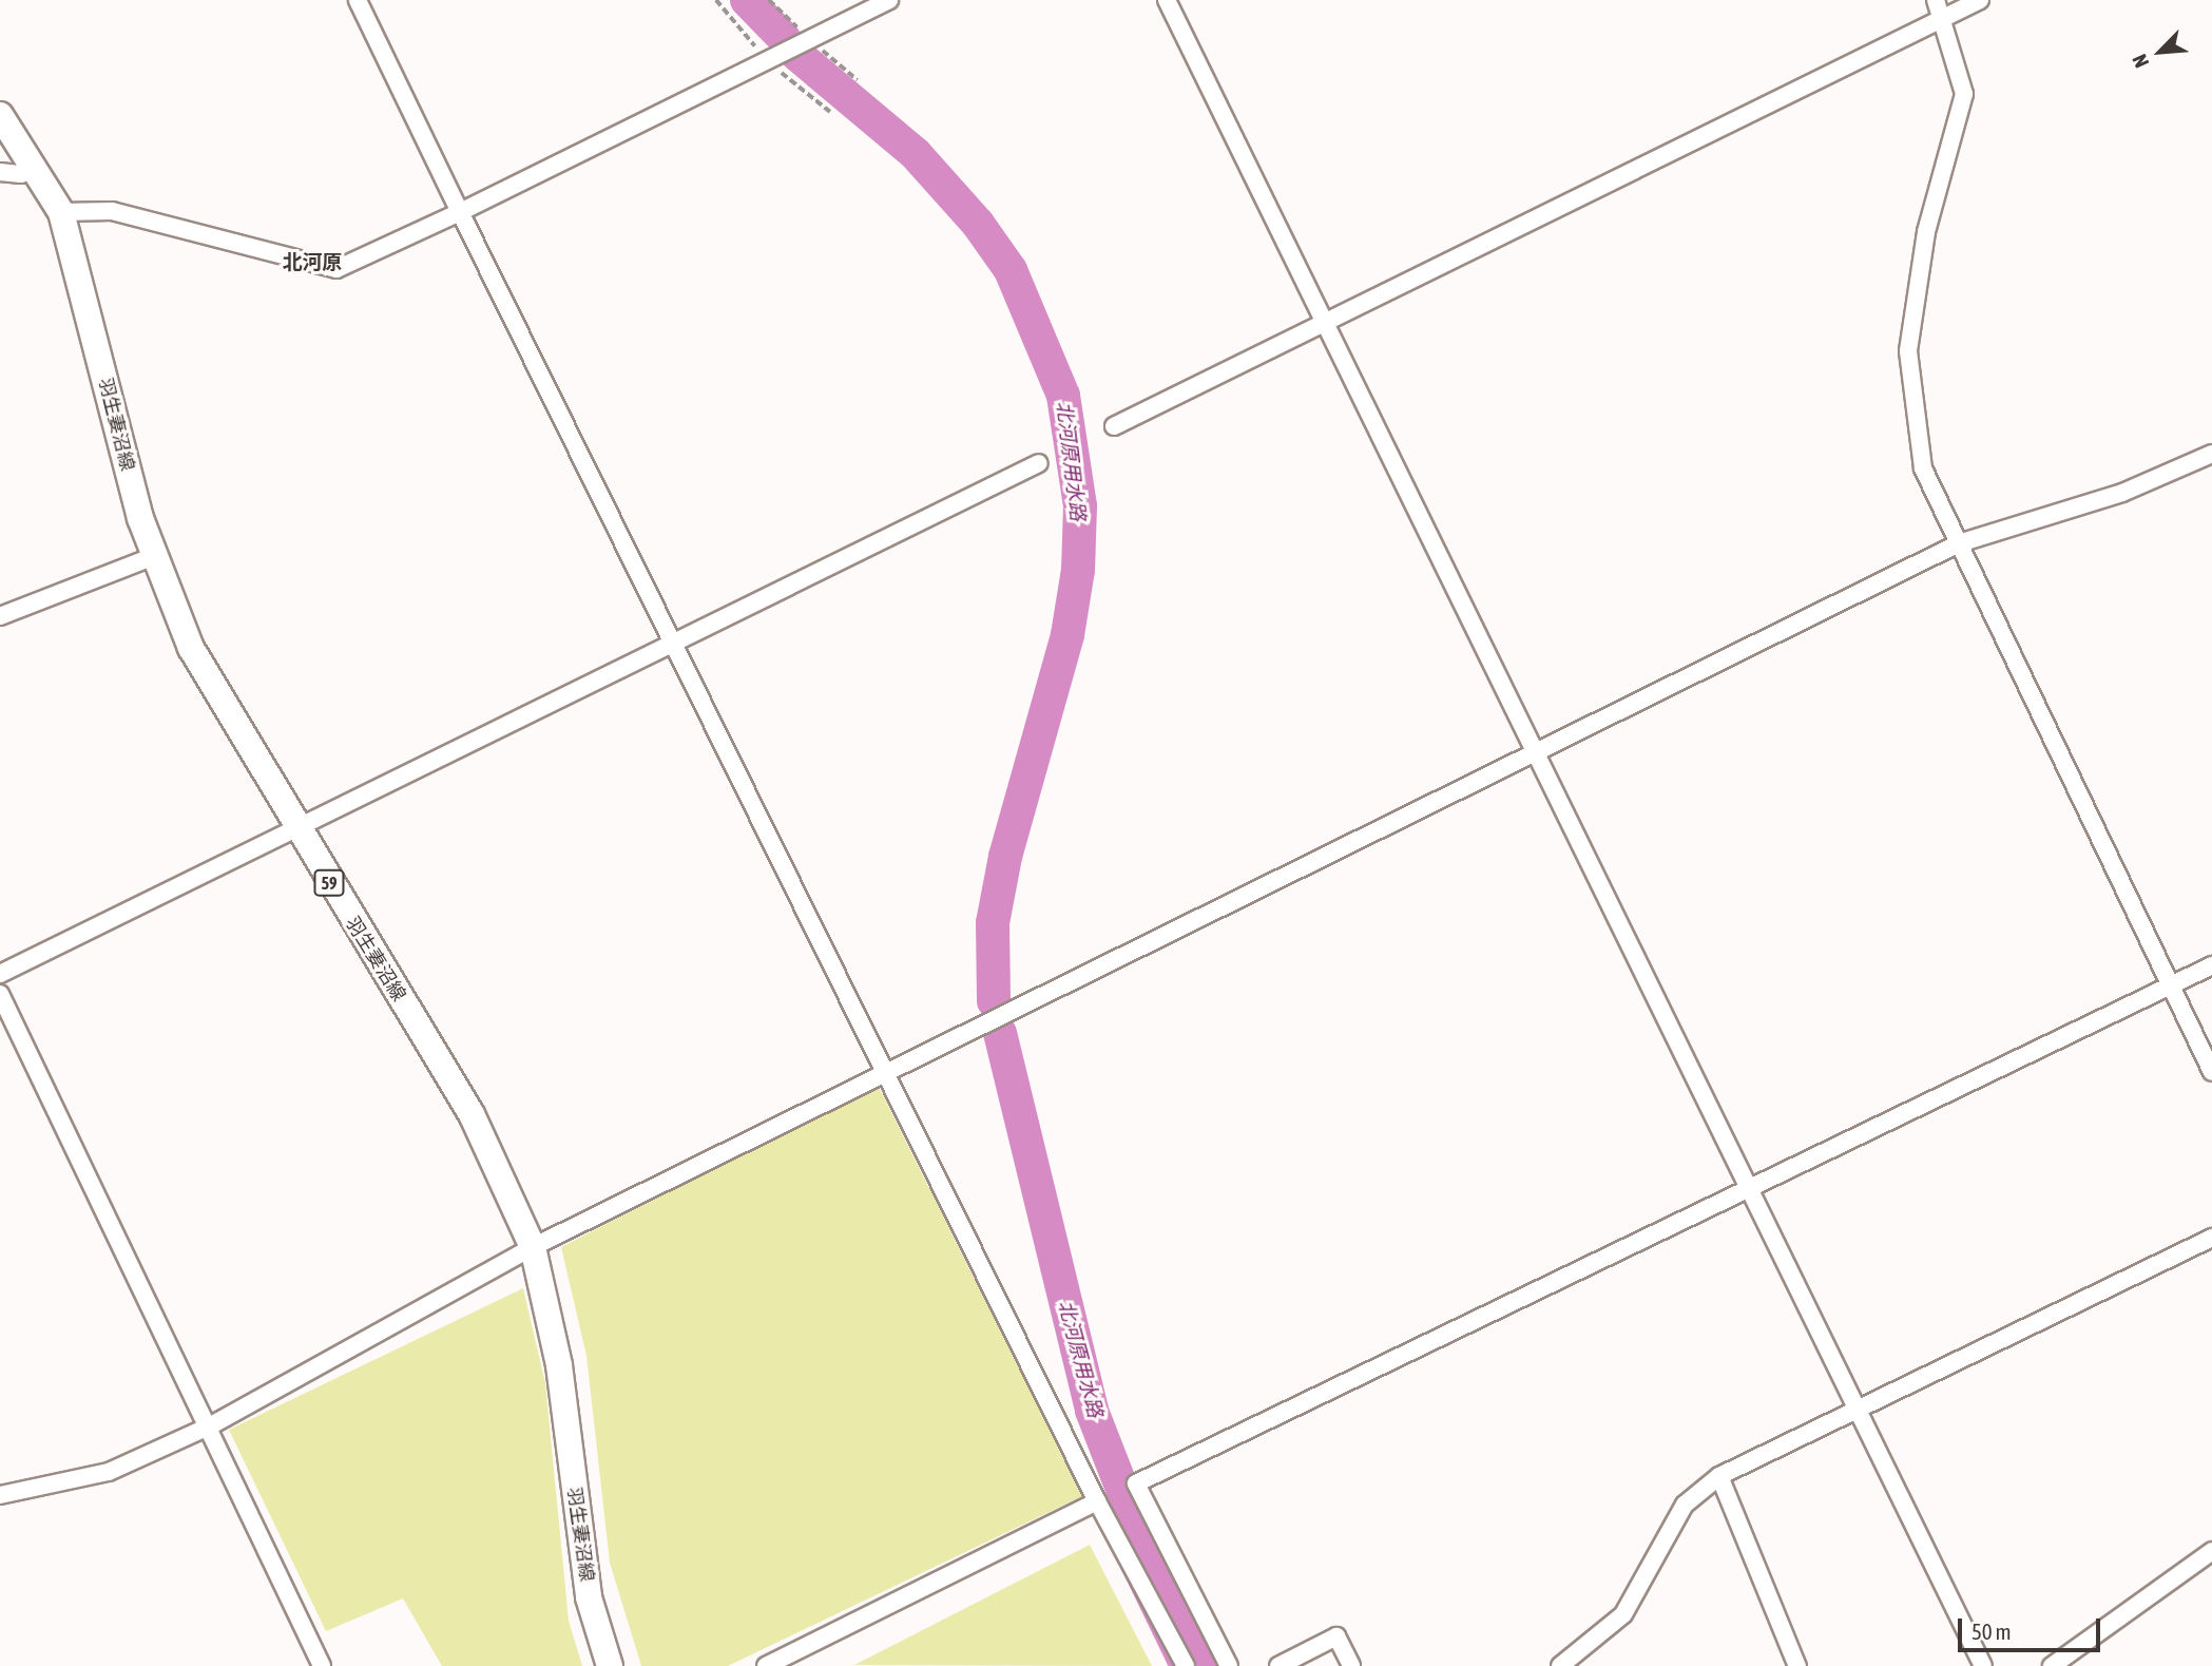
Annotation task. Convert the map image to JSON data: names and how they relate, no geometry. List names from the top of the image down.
{
  "streets": {
    "main road": ["羽生妻沼線", "59"]
  },
  "districts": ["北河原"],
  "water": ["北河原用水路"],
  "scale_bar": "50 m",
  "north": "bottom left"
}
